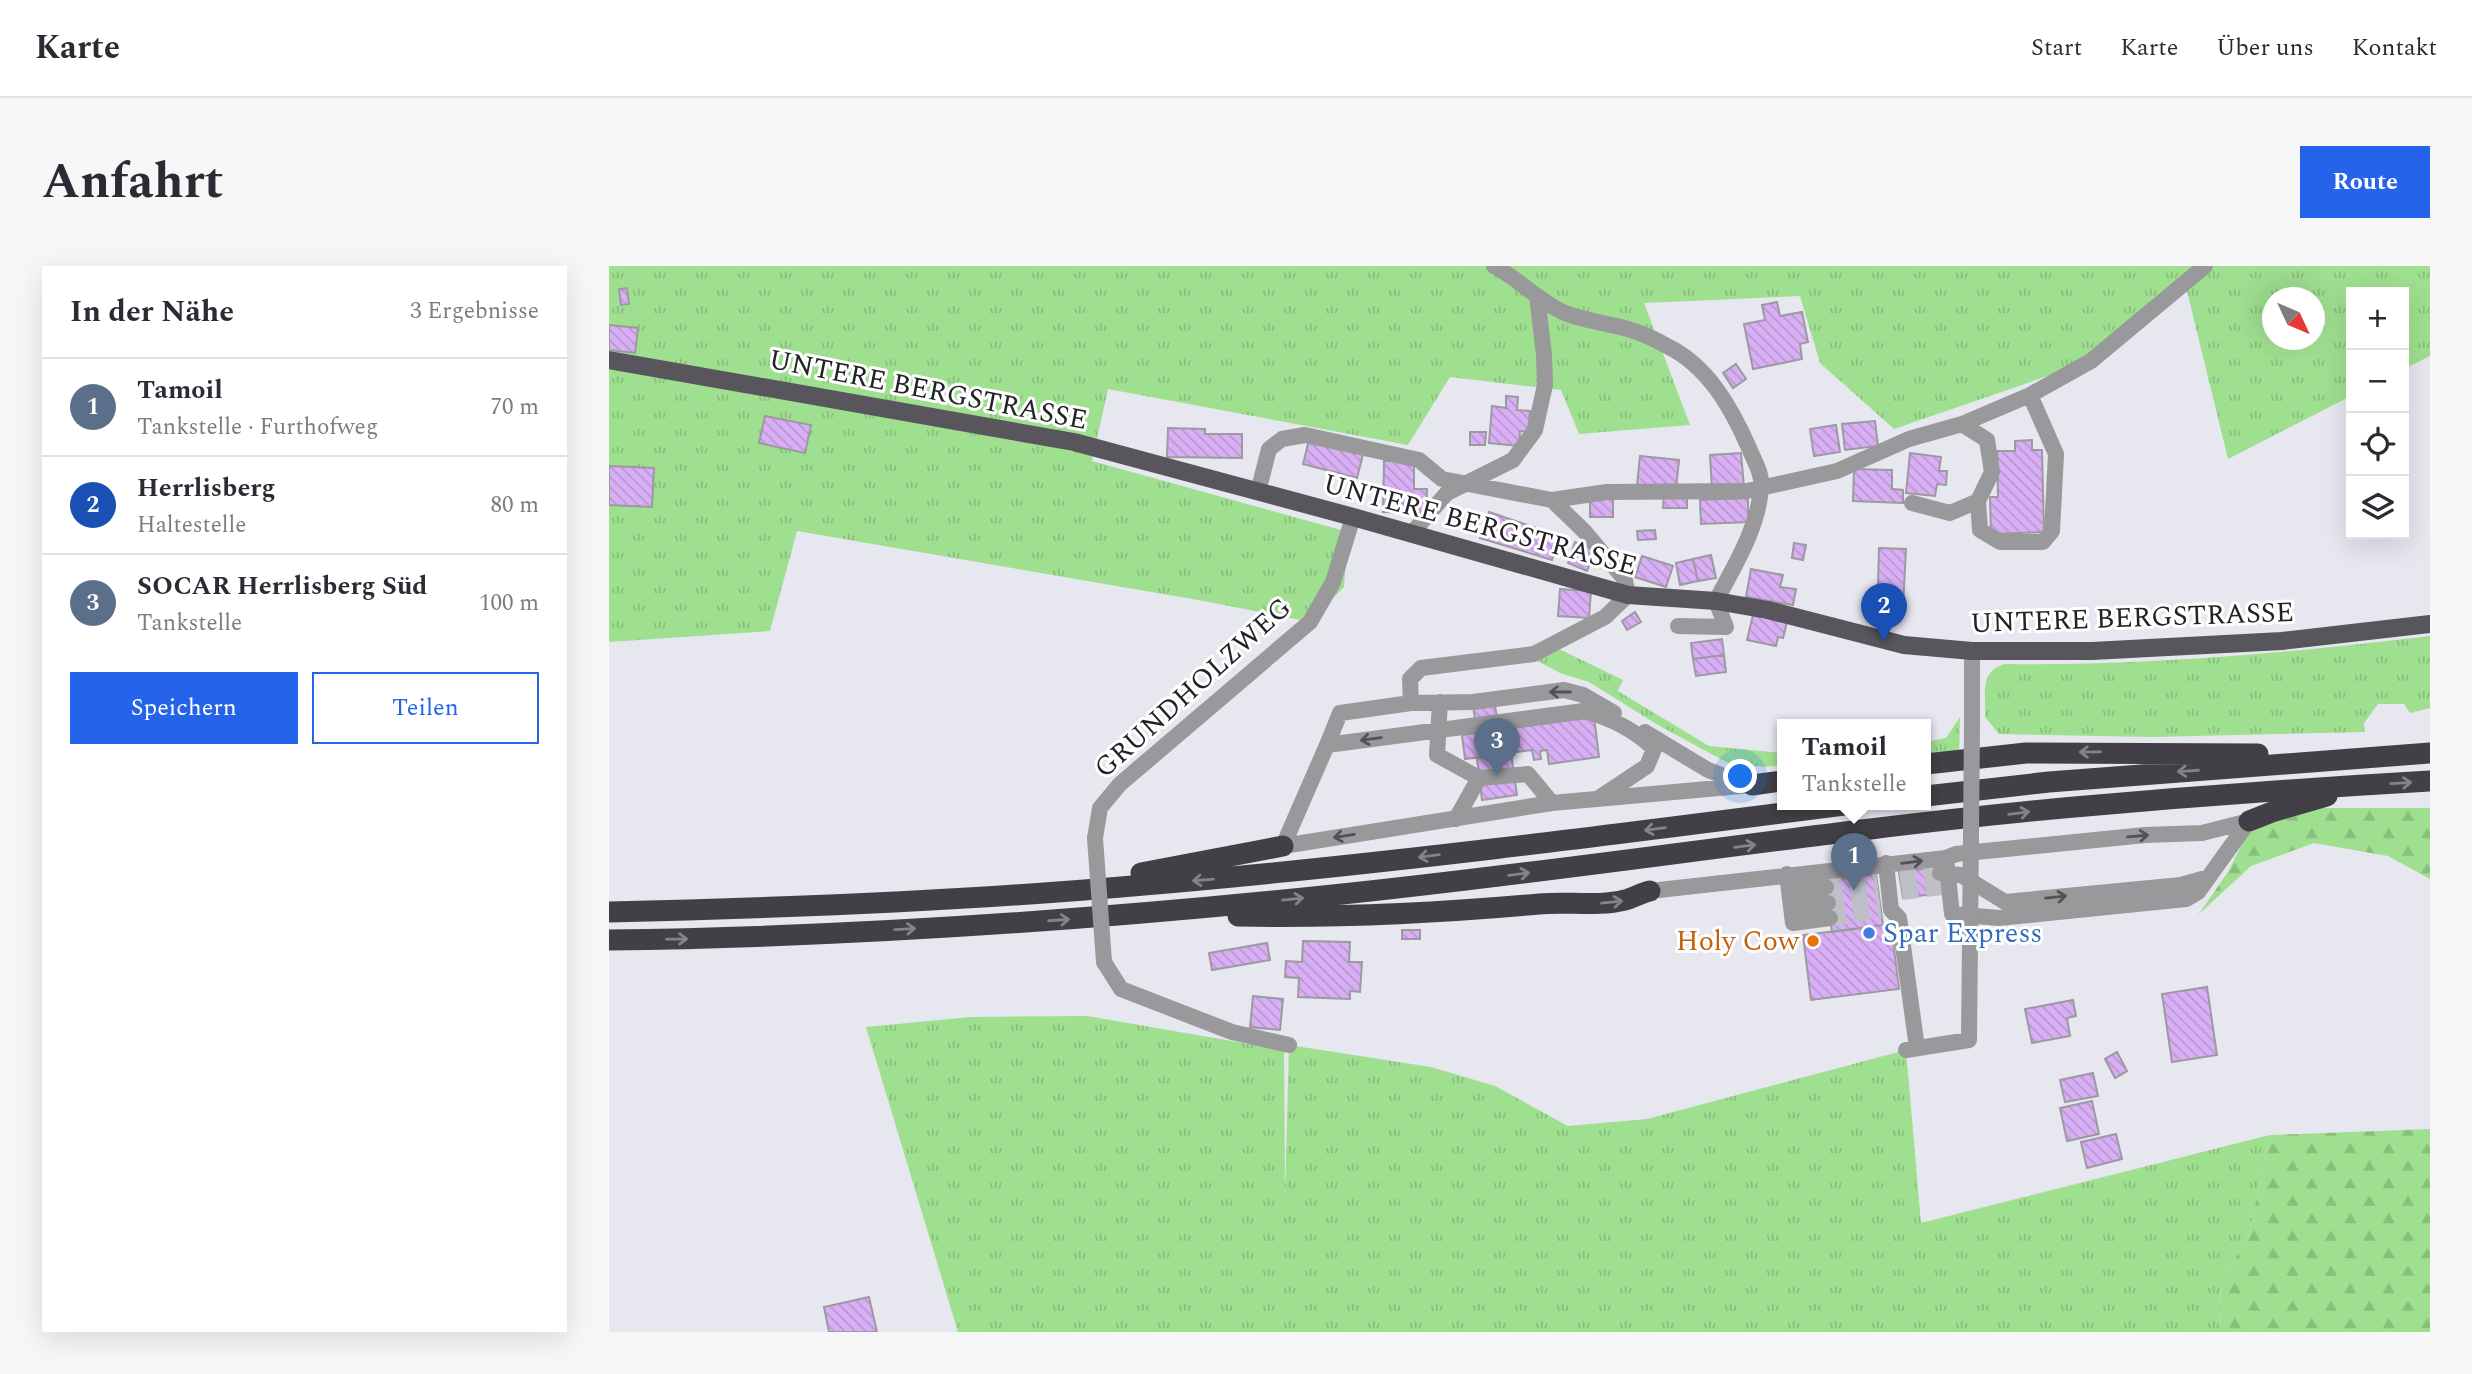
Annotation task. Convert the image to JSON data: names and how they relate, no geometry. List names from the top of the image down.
{
  "streets": {
    "main road": ["UNTERE BERGSTRASSE"],
    "street": ["GRUNDHOLZWEG"]
  },
  "crossings": [
    ["UNTERE BERGSTRASSE", "GRUNDHOLZWEG"]
  ],
  "places": ["Spar Express", "Holy Cow"],
  "north": "bottom right",
  "page": {
    "header": "Karte",
    "nav": [
      "Start",
      "Karte",
      "Über uns",
      "Kontakt"
    ],
    "title": "Anfahrt",
    "buttons": [
      "Route",
      ["Speichern", "Teilen"]
    ],
    "heading": ["In der Nähe", "3 Ergebnisse"],
    "map_buttons": ["+", "−"],
    "list": [
      {
        "mark": "1",
        "name": "Tamoil",
        "note": "Tankstelle · Furthofweg",
        "value": "70 m"
      },
      {
        "mark": "2",
        "name": "Herrlisberg",
        "note": "Haltestelle",
        "value": "80 m"
      },
      {
        "mark": "3",
        "name": "SOCAR Herrlisberg Süd",
        "note": "Tankstelle",
        "value": "100 m"
      }
    ],
    "pins": ["2", "3", "1"],
    "popup": ["Tamoil", "Tankstelle"]
  }
}
